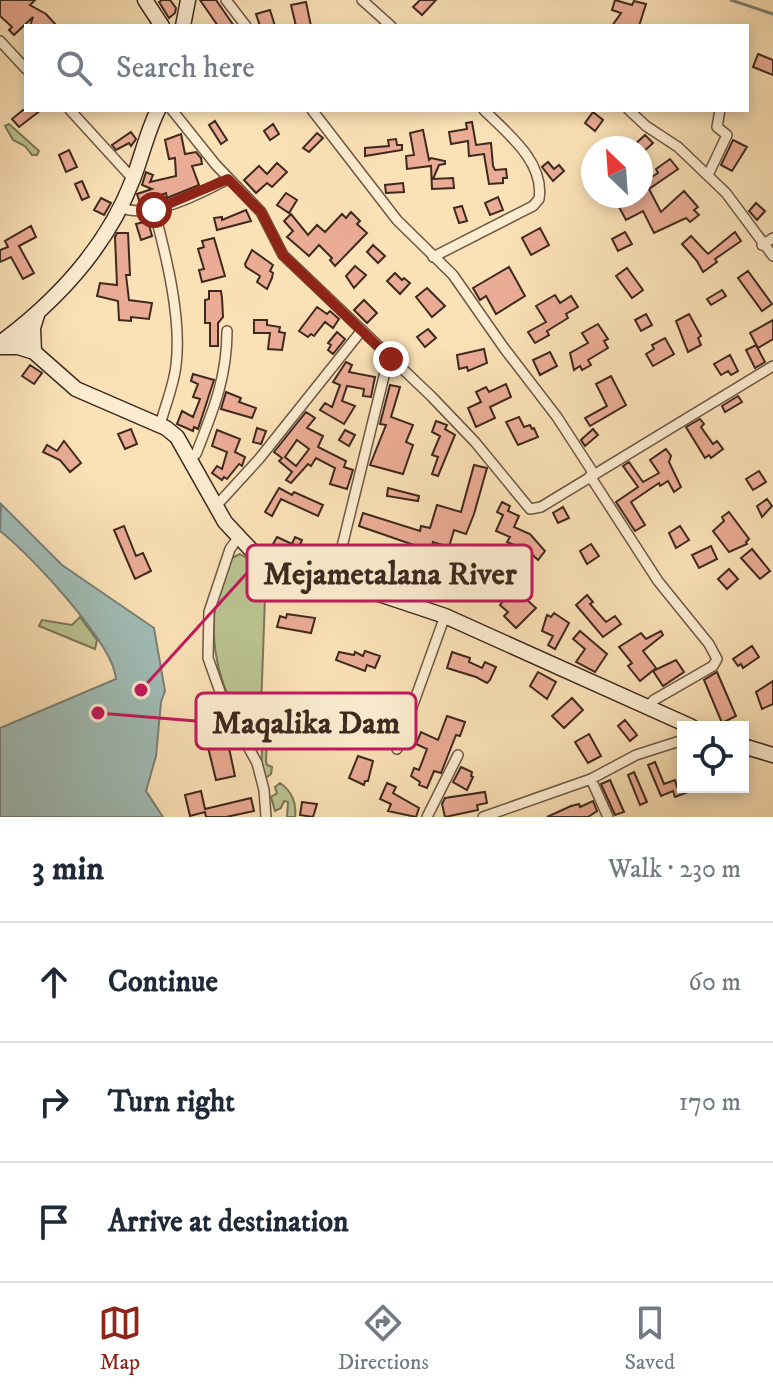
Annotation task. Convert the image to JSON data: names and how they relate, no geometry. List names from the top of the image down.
{
  "places": ["Mejametalana River", "Maqalika Dam"],
  "north": "top left",
  "page": {
    "search": "Search here",
    "heading": ["3 min", "Walk · 230 m"],
    "list": [
      ["Continue", "60 m"],
      ["Turn right", "170 m"],
      "Arrive at destination"
    ],
    "nav": ["Map", "Directions", "Saved"]
  }
}
